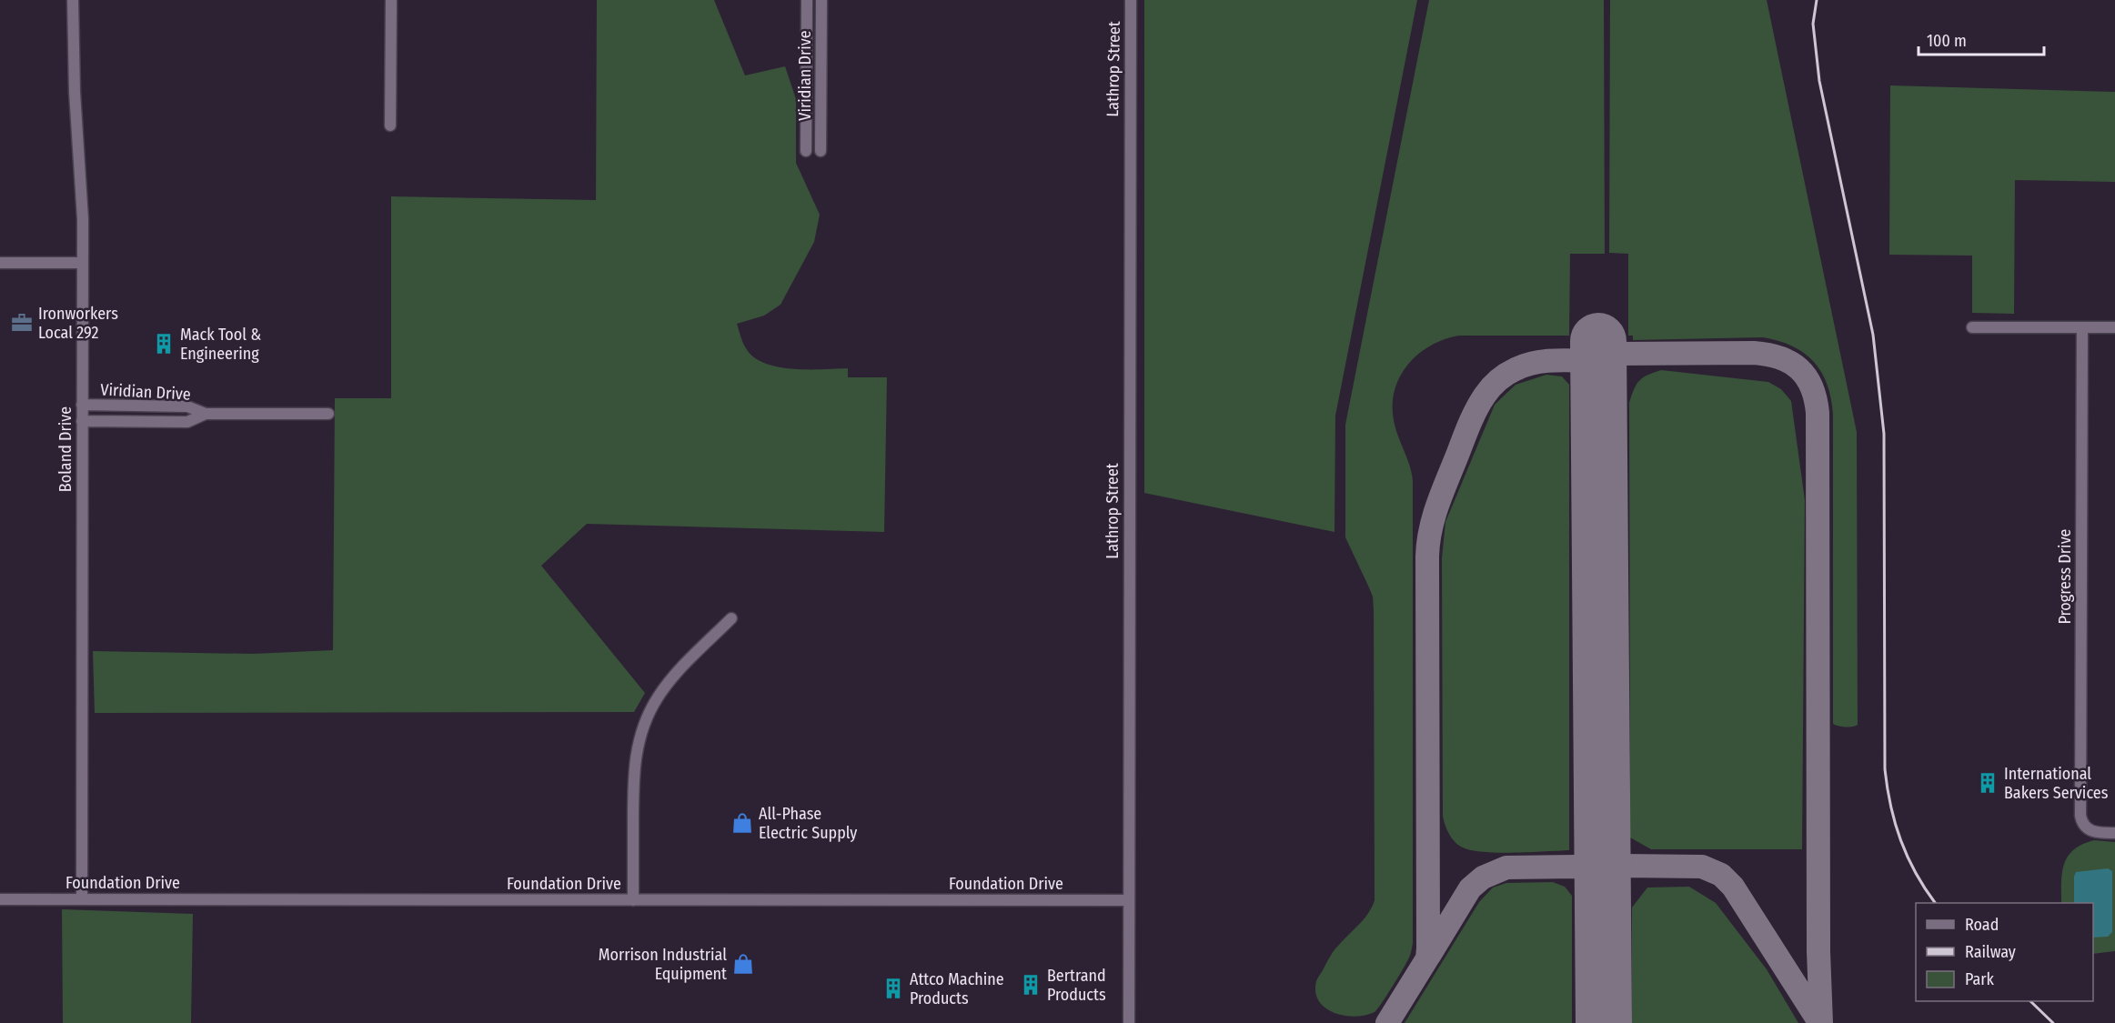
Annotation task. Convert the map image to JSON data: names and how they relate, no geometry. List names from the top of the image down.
{
  "streets": {
    "street": [
      "Lathrop Street",
      "Viridian Drive",
      "Boland Drive",
      "Progress Drive",
      "Foundation Drive"
    ]
  },
  "crossings": [
    ["Lathrop Street", "Foundation Drive"],
    ["Viridian Drive", "Boland Drive"],
    ["Boland Drive", "Foundation Drive"]
  ],
  "places": {
    "office": ["Ironworkers Local 292"],
    "building": [
      "Mack Tool & Engineering",
      "International Bakers Services",
      "Bertrand Products",
      "Attco Machine Products"
    ],
    "shop": ["All-Phase Electric Supply", "Morrison Industrial Equipment"]
  },
  "legend": ["Road", "Railway", "Park"],
  "scale_bar": "100 m"
}
